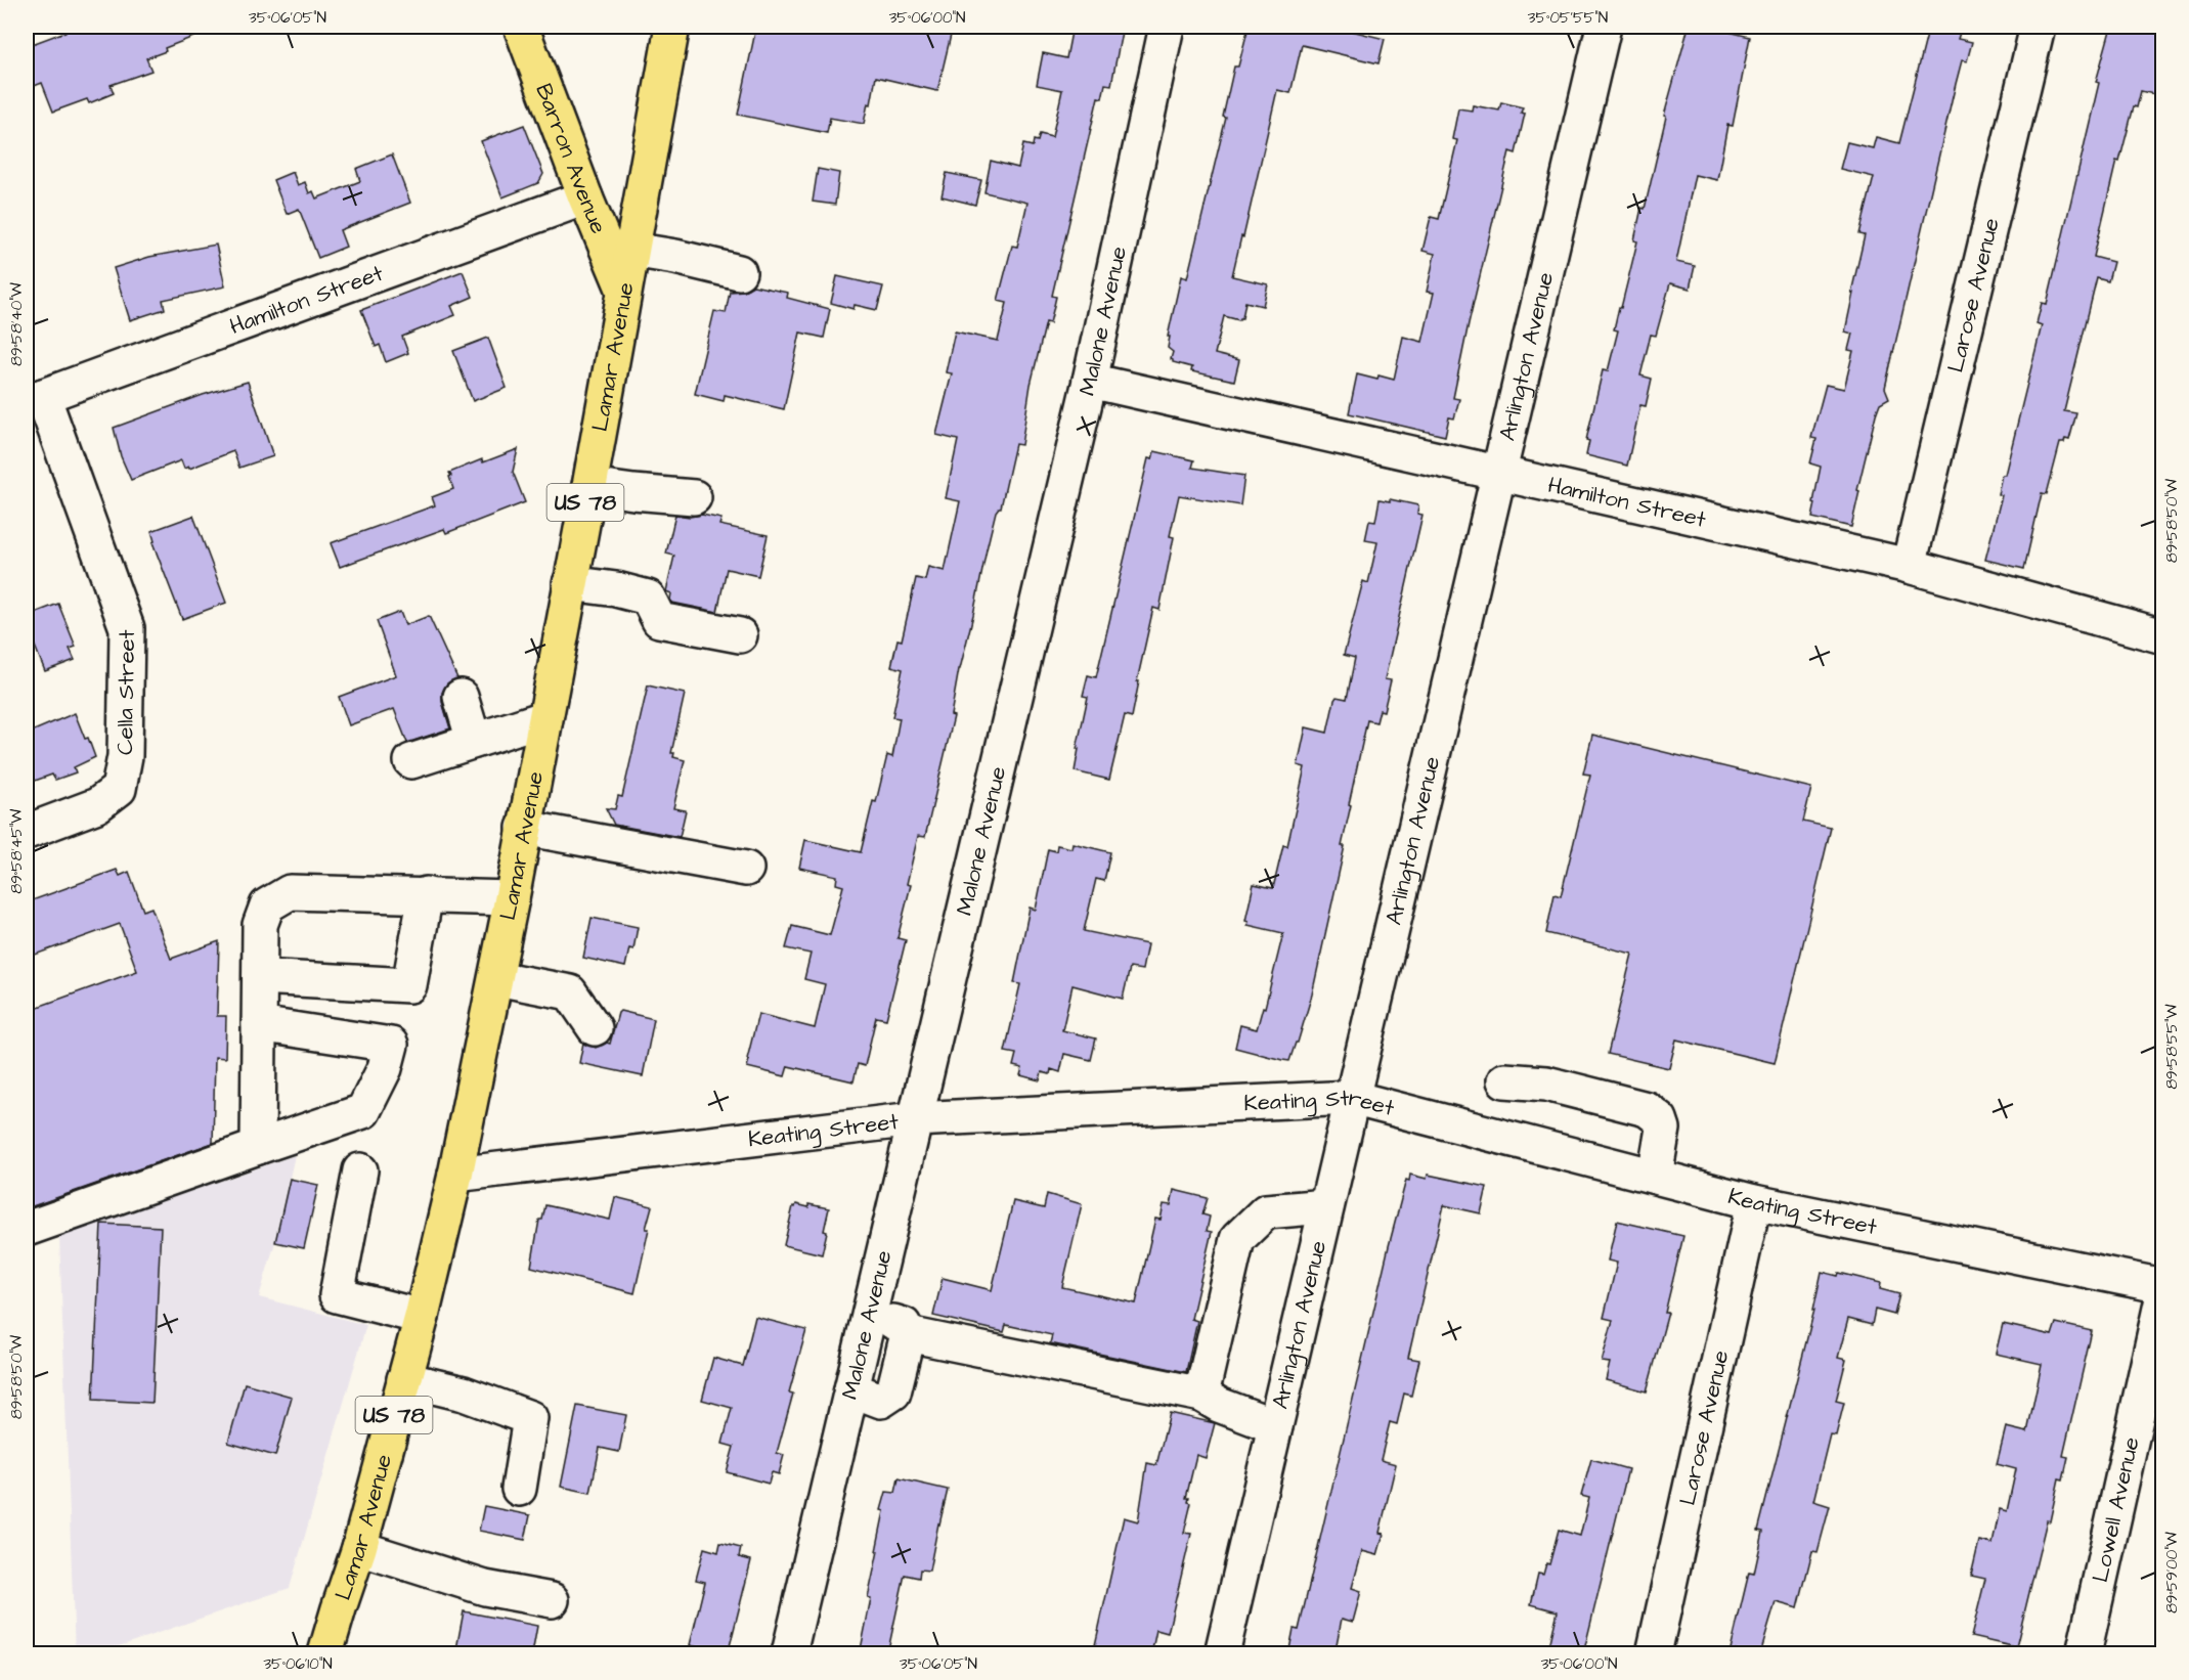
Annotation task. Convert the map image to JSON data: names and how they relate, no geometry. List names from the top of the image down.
{
  "streets": {
    "main road": ["Barron Avenue", "Lamar Avenue", "US 78"],
    "street": [
      "Larose Avenue",
      "Hamilton Street",
      "Malone Avenue",
      "Arlington Avenue",
      "Cella Street",
      "Keating Street",
      "Lowell Avenue"
    ]
  },
  "crossings": [
    ["Barron Avenue", "Hamilton Street"],
    ["Barron Avenue", "Lamar Avenue"],
    ["Larose Avenue", "Hamilton Street"],
    ["Larose Avenue", "Keating Street"],
    ["Hamilton Street", "Malone Avenue"],
    ["Hamilton Street", "Arlington Avenue"],
    ["Hamilton Street", "Cella Street"],
    ["Malone Avenue", "Keating Street"],
    ["Lamar Avenue", "Keating Street"],
    ["Arlington Avenue", "Keating Street"]
  ],
  "coordinates": [
    "35°06'05\"N",
    "35°06'00\"N",
    "35°05'55\"N",
    "89°58'40\"W",
    "89°58'50\"W",
    "89°58'45\"W",
    "89°58'55\"W",
    "89°59'00\"W",
    "35°06'10\"N"
  ]
}
